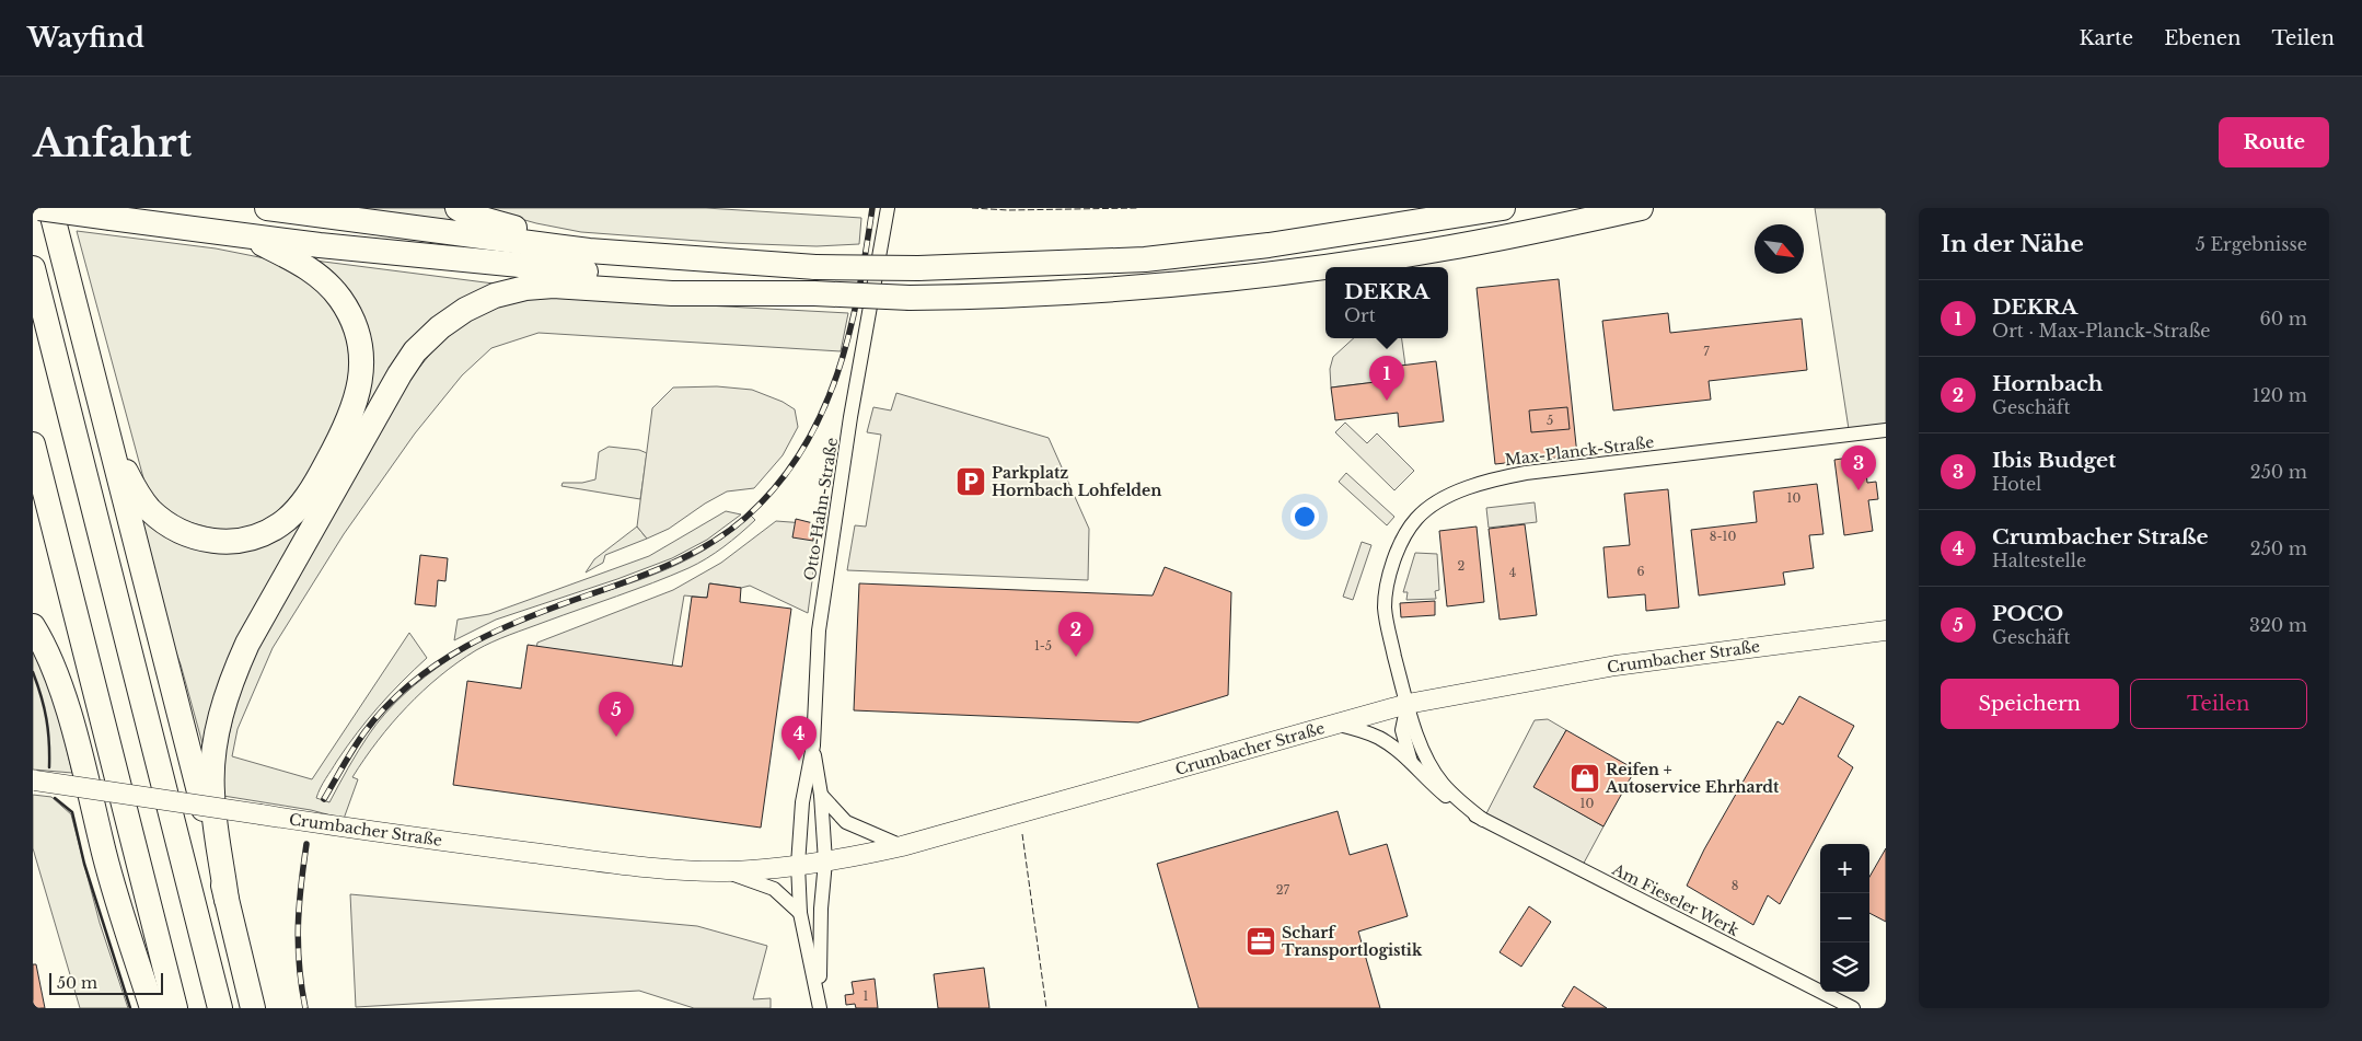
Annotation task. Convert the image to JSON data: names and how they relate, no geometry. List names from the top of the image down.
{
  "streets": {
    "main road": ["Crumbacher Straße"],
    "street": ["Max-Planck-Straße", "Otto-Hahn-Straße", "Am Fieseler Werk"]
  },
  "crossings": [
    ["Max-Planck-Straße", "Crumbacher Straße"],
    ["Max-Planck-Straße", "Am Fieseler Werk"],
    ["Otto-Hahn-Straße", "Crumbacher Straße"],
    ["Crumbacher Straße", "Am Fieseler Werk"]
  ],
  "places": {
    "parking": ["Parkplatz Hornbach Lohfelden"],
    "shop": ["Reifen + Autoservice Ehrhardt"],
    "office": ["Scharf Transportlogistik"]
  },
  "house_numbers": [
    "7",
    "5",
    "10",
    "8-10",
    "2",
    "6",
    "4",
    "1-5",
    "10",
    "8",
    "27",
    "1"
  ],
  "scale_bar": "50 m",
  "north": "bottom right",
  "page": {
    "header": "Wayfind",
    "nav": ["Karte", "Ebenen", "Teilen"],
    "buttons": [
      "Route",
      ["Speichern", "Teilen"]
    ],
    "title": "Anfahrt",
    "heading": ["In der Nähe", "5 Ergebnisse"],
    "popup": ["DEKRA", "Ort"],
    "list": [
      {
        "mark": "1",
        "name": "DEKRA",
        "note": "Ort · Max-Planck-Straße",
        "value": "60 m"
      },
      {
        "mark": "2",
        "name": "Hornbach",
        "note": "Geschäft",
        "value": "120 m"
      },
      {
        "mark": "3",
        "name": "Ibis Budget",
        "note": "Hotel",
        "value": "250 m"
      },
      {
        "mark": "4",
        "name": "Crumbacher Straße",
        "note": "Haltestelle",
        "value": "250 m"
      },
      {
        "mark": "5",
        "name": "POCO",
        "note": "Geschäft",
        "value": "320 m"
      }
    ],
    "pins": [
      "1",
      "3",
      "2",
      "5",
      "4"
    ],
    "map_buttons": ["+", "−"],
    "scale": "50 m"
  }
}
